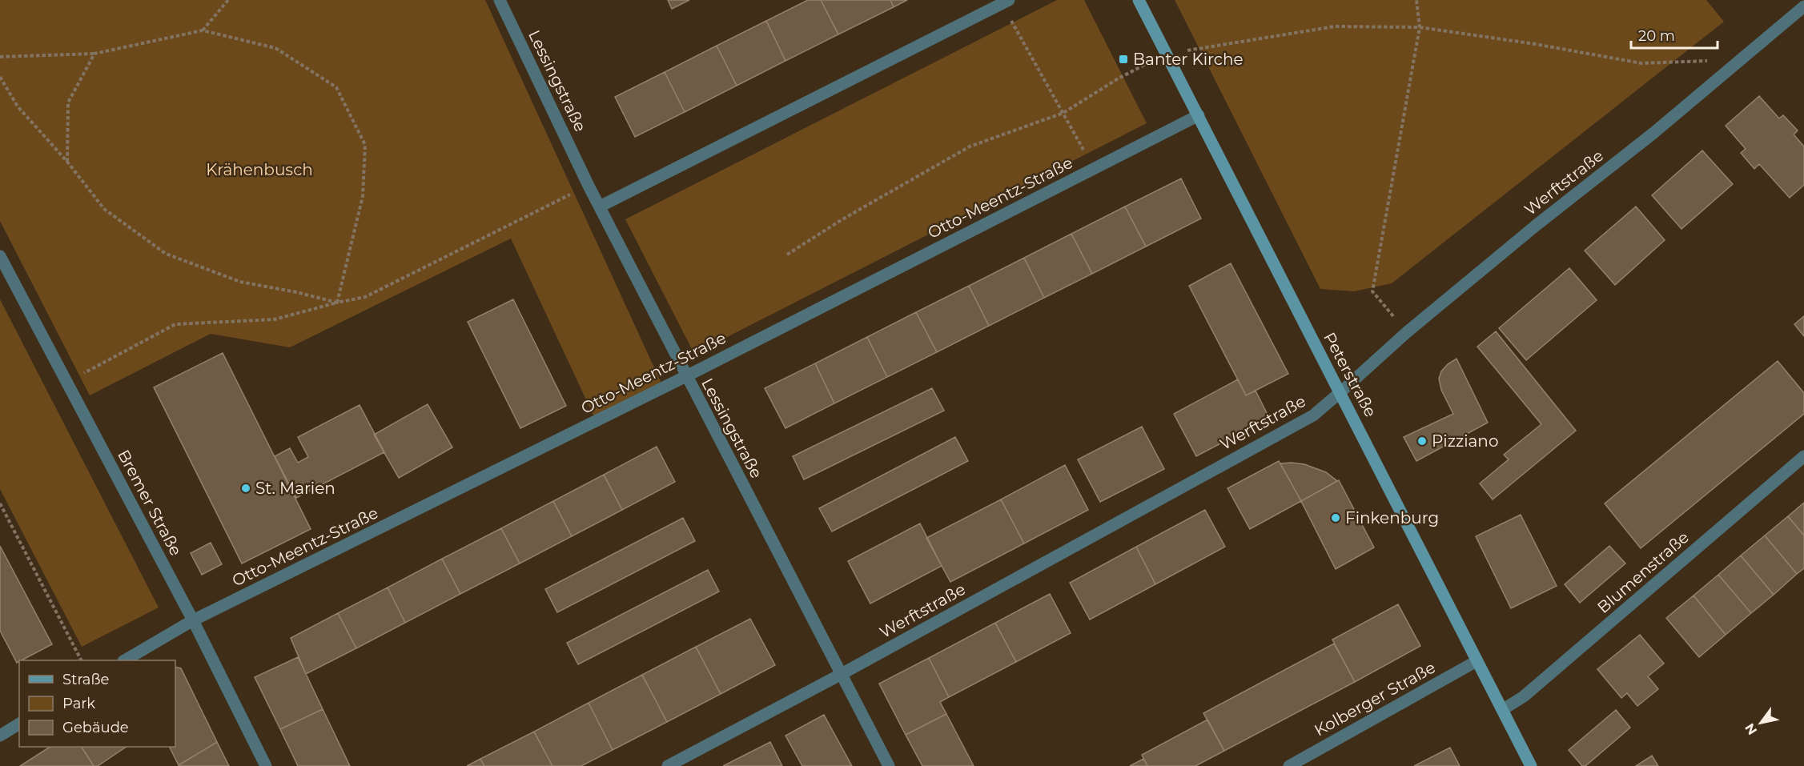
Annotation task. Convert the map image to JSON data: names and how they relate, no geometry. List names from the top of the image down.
{
  "streets": {
    "main road": ["Peterstraße"],
    "street": [
      "Lessingstraße",
      "Werftstraße",
      "Otto-Meentz-Straße",
      "Bremer Straße",
      "Blumenstraße",
      "Kolberger Straße"
    ]
  },
  "crossings": [
    ["Lessingstraße", "Werftstraße"],
    ["Lessingstraße", "Otto-Meentz-Straße"],
    ["Werftstraße", "Peterstraße"],
    ["Otto-Meentz-Straße", "Peterstraße"],
    ["Otto-Meentz-Straße", "Bremer Straße"],
    ["Peterstraße", "Blumenstraße"],
    ["Peterstraße", "Kolberger Straße"]
  ],
  "parks": ["Krähenbusch"],
  "places": {
    "transit": ["Banter Kirche"],
    "other": ["Pizziano", "St. Marien", "Finkenburg"]
  },
  "legend": ["Straße", "Park", "Gebäude"],
  "scale_bar": "20 m",
  "north": "bottom left"
}
